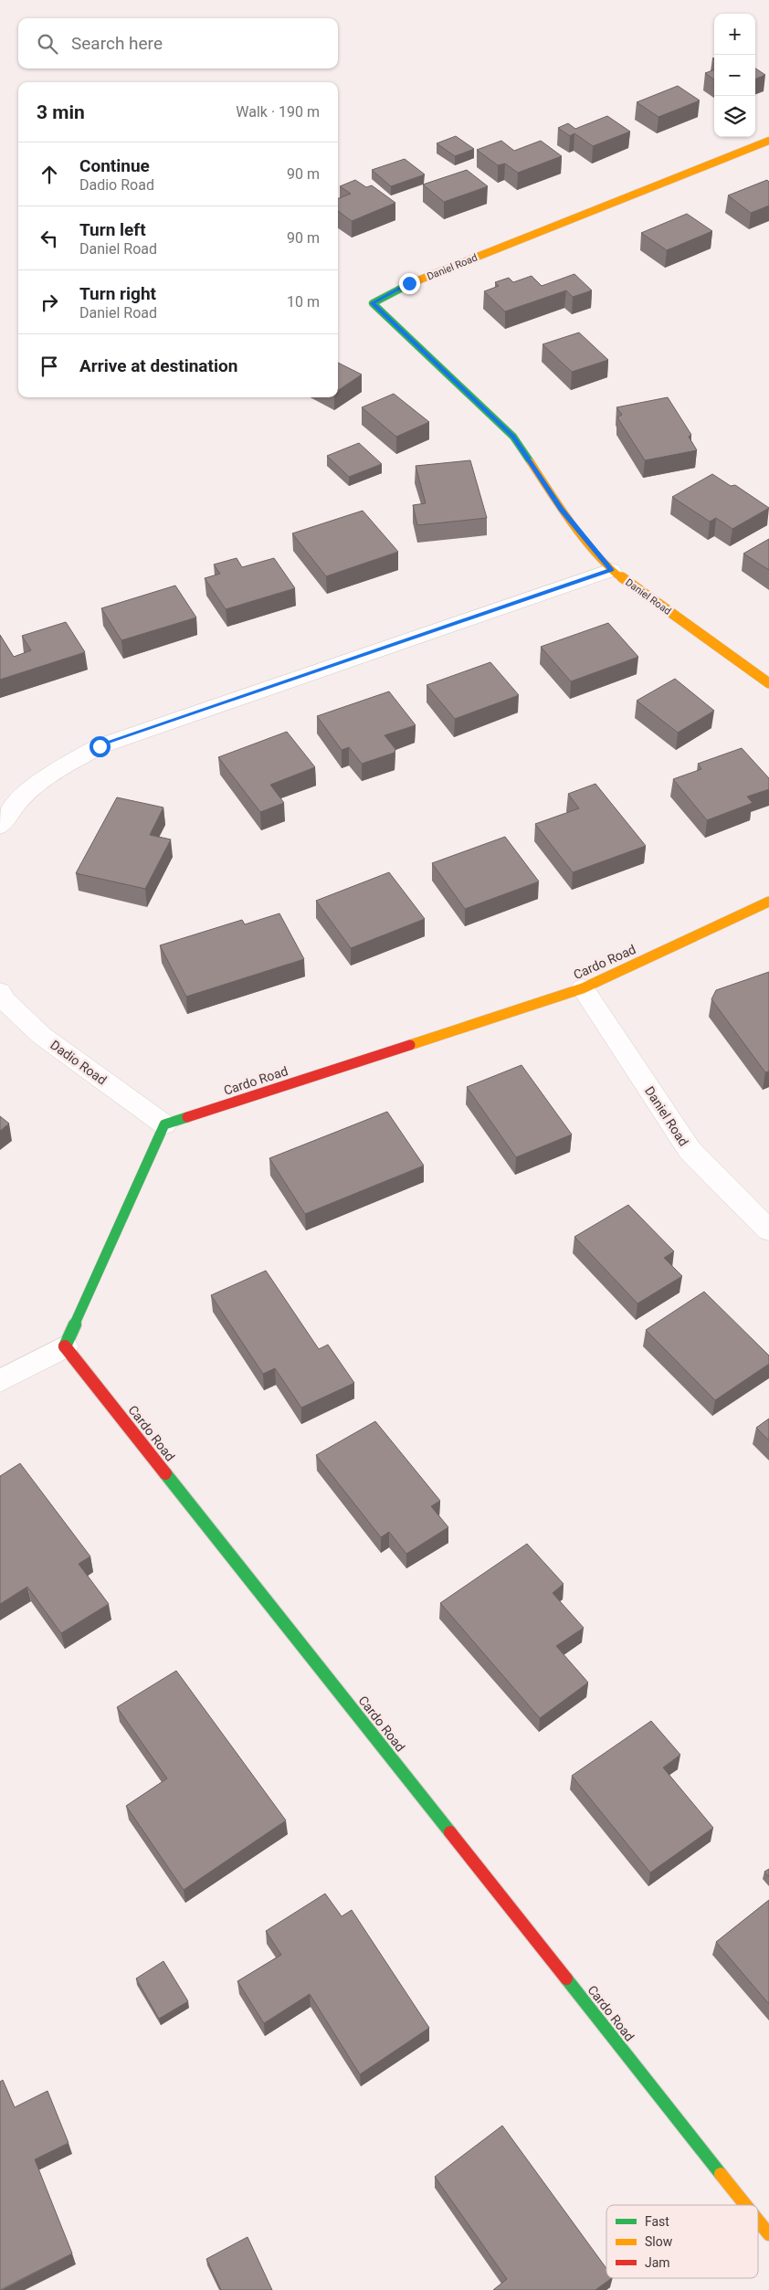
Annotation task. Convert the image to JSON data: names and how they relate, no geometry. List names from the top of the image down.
{
  "streets": {
    "street": ["Daniel Road", "Cardo Road", "Dadio Road"]
  },
  "crossings": [
    ["Daniel Road", "Cardo Road"],
    ["Cardo Road", "Dadio Road"]
  ],
  "legend": ["Fast", "Slow", "Jam"],
  "page": {
    "map_buttons": ["+", "−"],
    "search": "Search here",
    "heading": ["3 min", "Walk · 190 m"],
    "list": [
      ["Continue", "Dadio Road", "90 m"],
      ["Turn left", "Daniel Road", "90 m"],
      ["Turn right", "Daniel Road", "10 m"],
      "Arrive at destination"
    ]
  }
}
